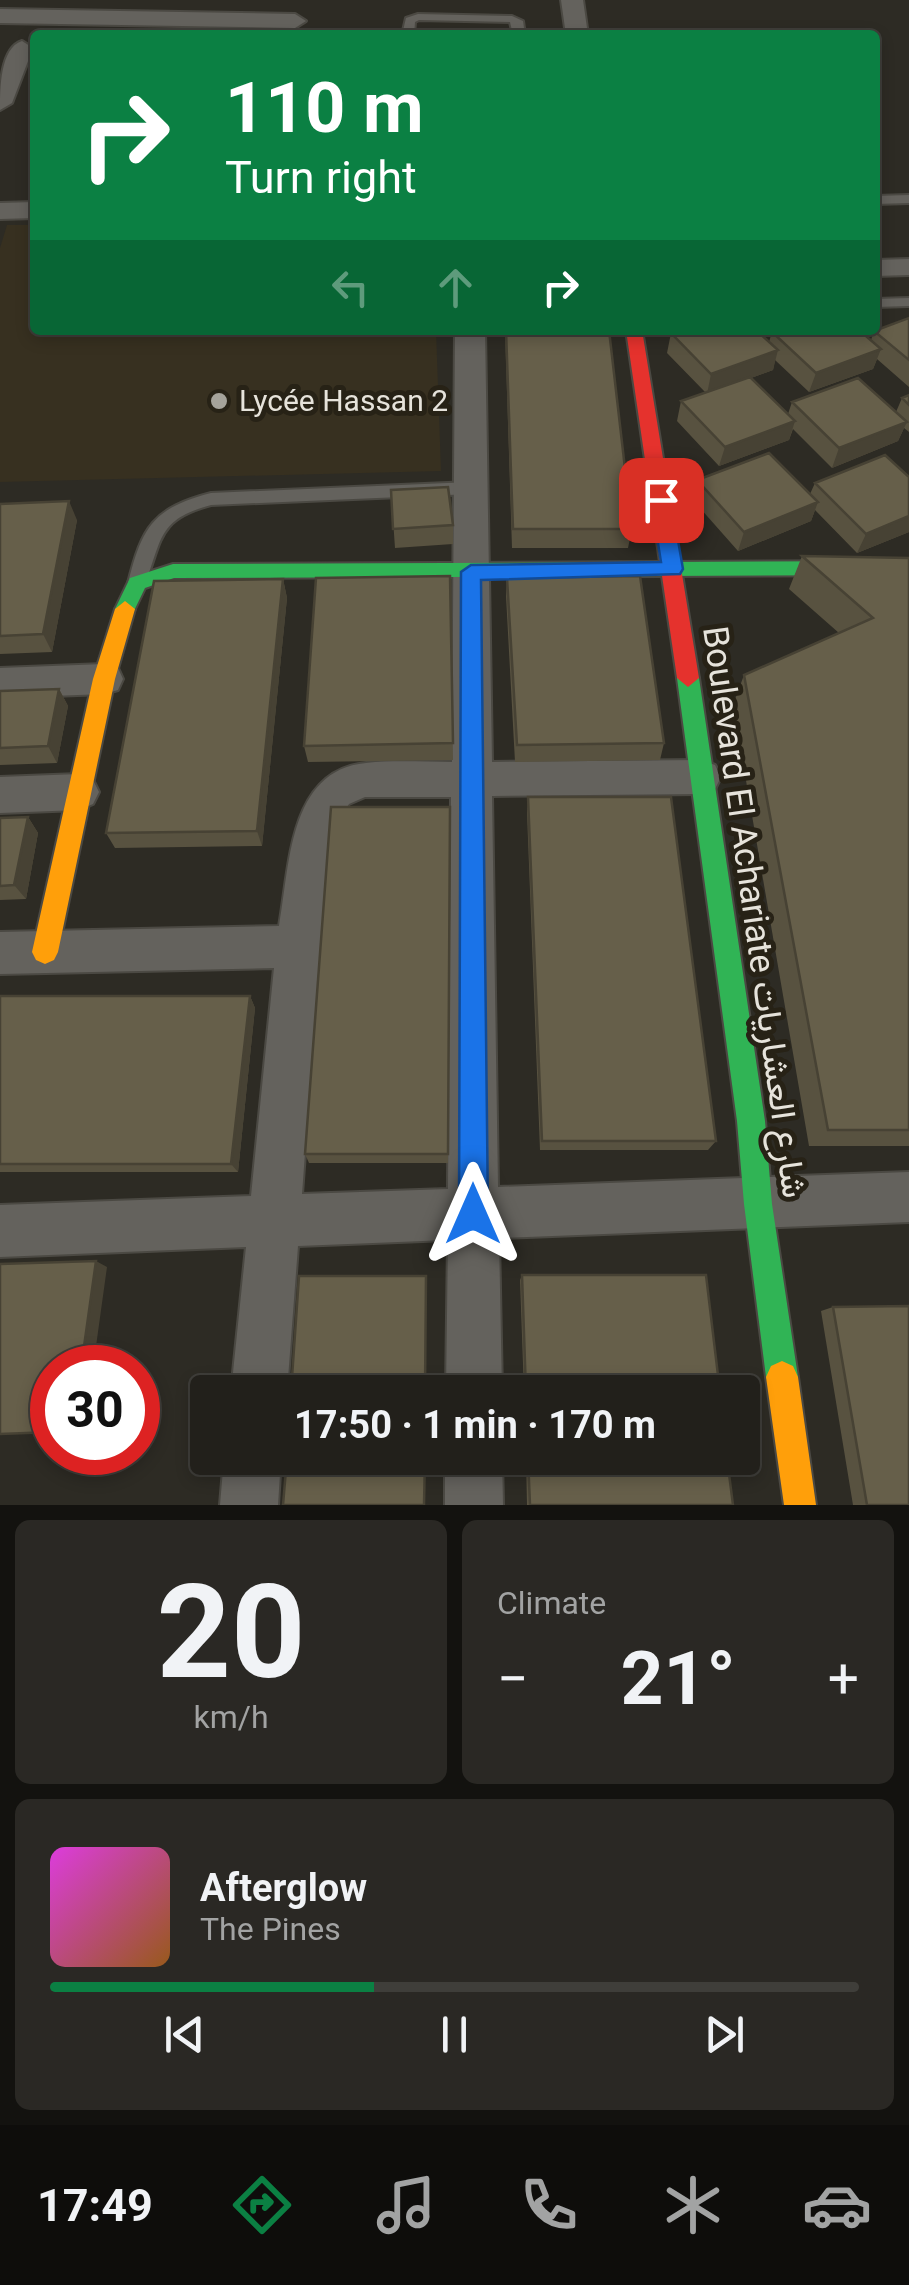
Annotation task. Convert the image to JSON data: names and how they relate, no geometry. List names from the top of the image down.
{
  "streets": {
    "street": ["Boulevard El Achariate شارع العشاريات"]
  },
  "places": ["Lycée Hassan 2"],
  "page": {
    "turn": ["110 m", "Turn right"],
    "limit": "30",
    "trip": "17:50 · 1 min · 170 m",
    "tile": [
      ["20", "km/h"],
      "Climate"
    ],
    "heat": ["−", "21°", "+"],
    "song": ["Afterglow", "The Pines"],
    "tabs": "17:49"
  }
}
